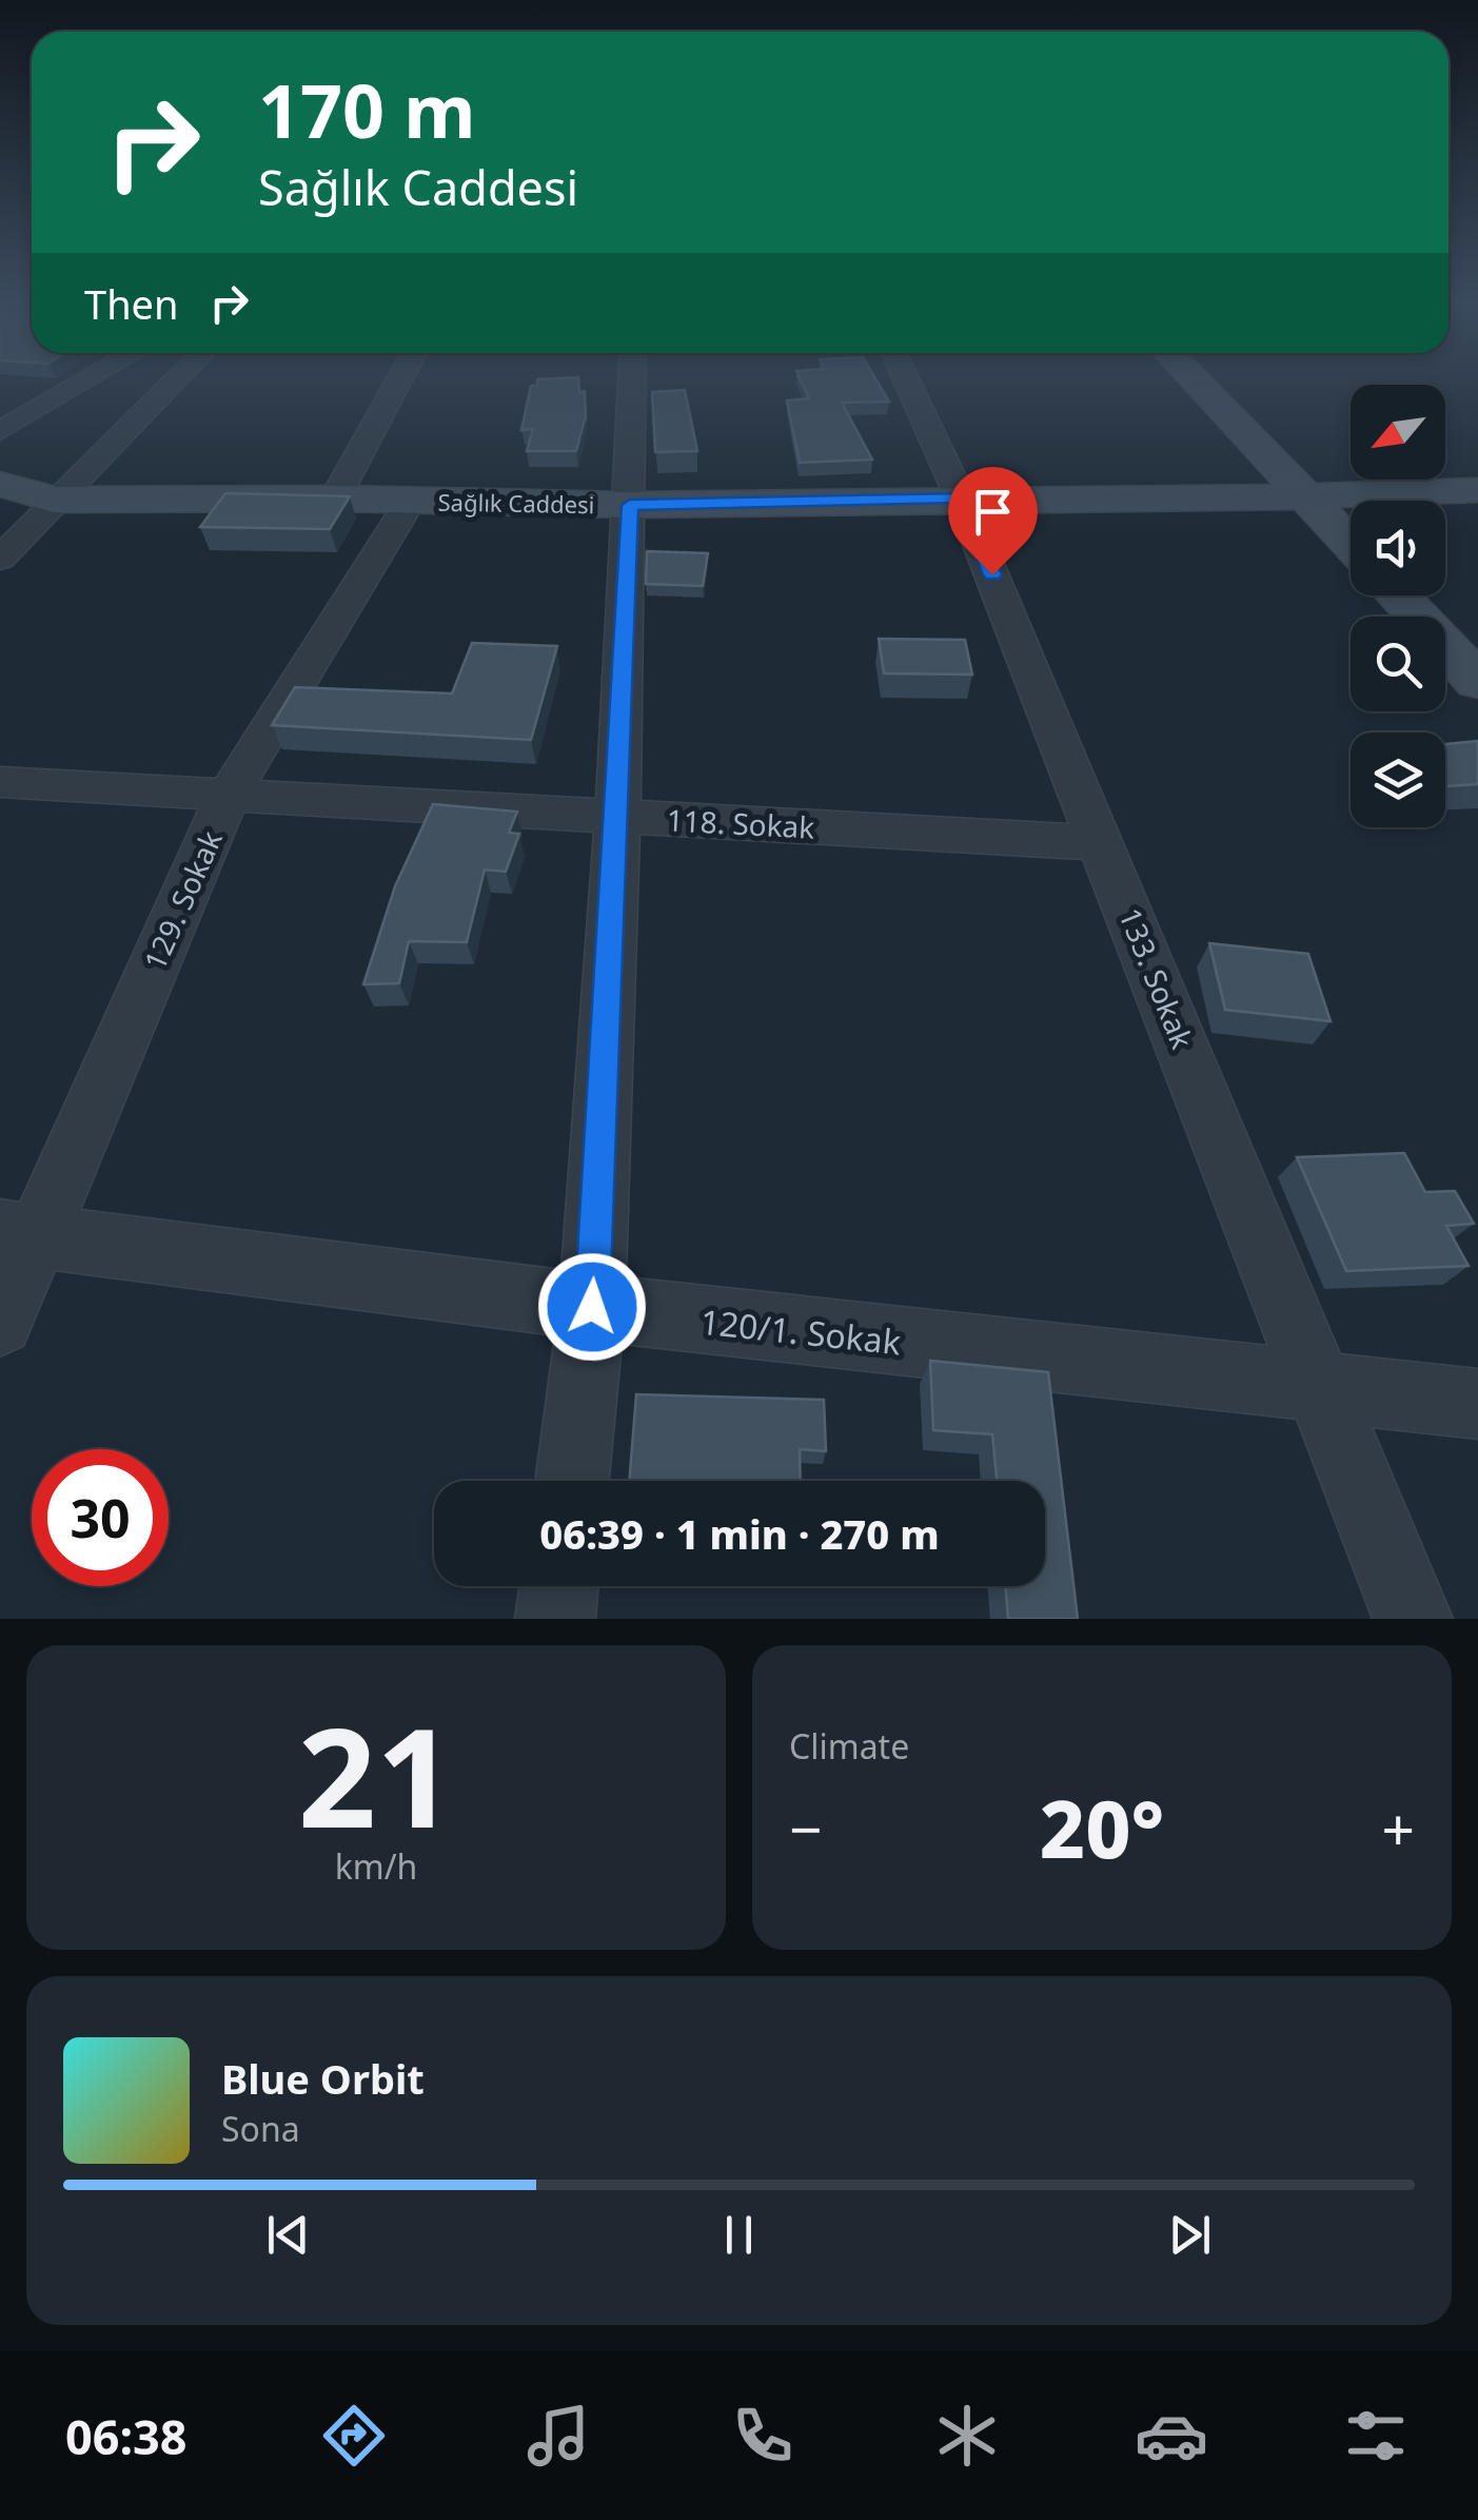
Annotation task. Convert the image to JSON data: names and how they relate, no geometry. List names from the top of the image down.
{
  "streets": {
    "street": [
      "Sağlık Caddesi",
      "118. Sokak",
      "129. Sokak",
      "133. Sokak",
      "120/1. Sokak"
    ]
  },
  "crossings": [
    ["Sağlık Caddesi", "129. Sokak"],
    ["Sağlık Caddesi", "133. Sokak"],
    ["118. Sokak", "129. Sokak"],
    ["118. Sokak", "133. Sokak"],
    ["129. Sokak", "120/1. Sokak"],
    ["133. Sokak", "120/1. Sokak"]
  ],
  "north": "bottom left",
  "page": {
    "turn": ["170 m", "Sağlık Caddesi"],
    "then": "Then",
    "limit": "30",
    "trip": "06:39 · 1 min · 270 m",
    "tile": [
      ["21", "km/h"],
      "Climate"
    ],
    "heat": ["−", "20°", "+"],
    "song": ["Blue Orbit", "Sona"],
    "tabs": "06:38"
  }
}
